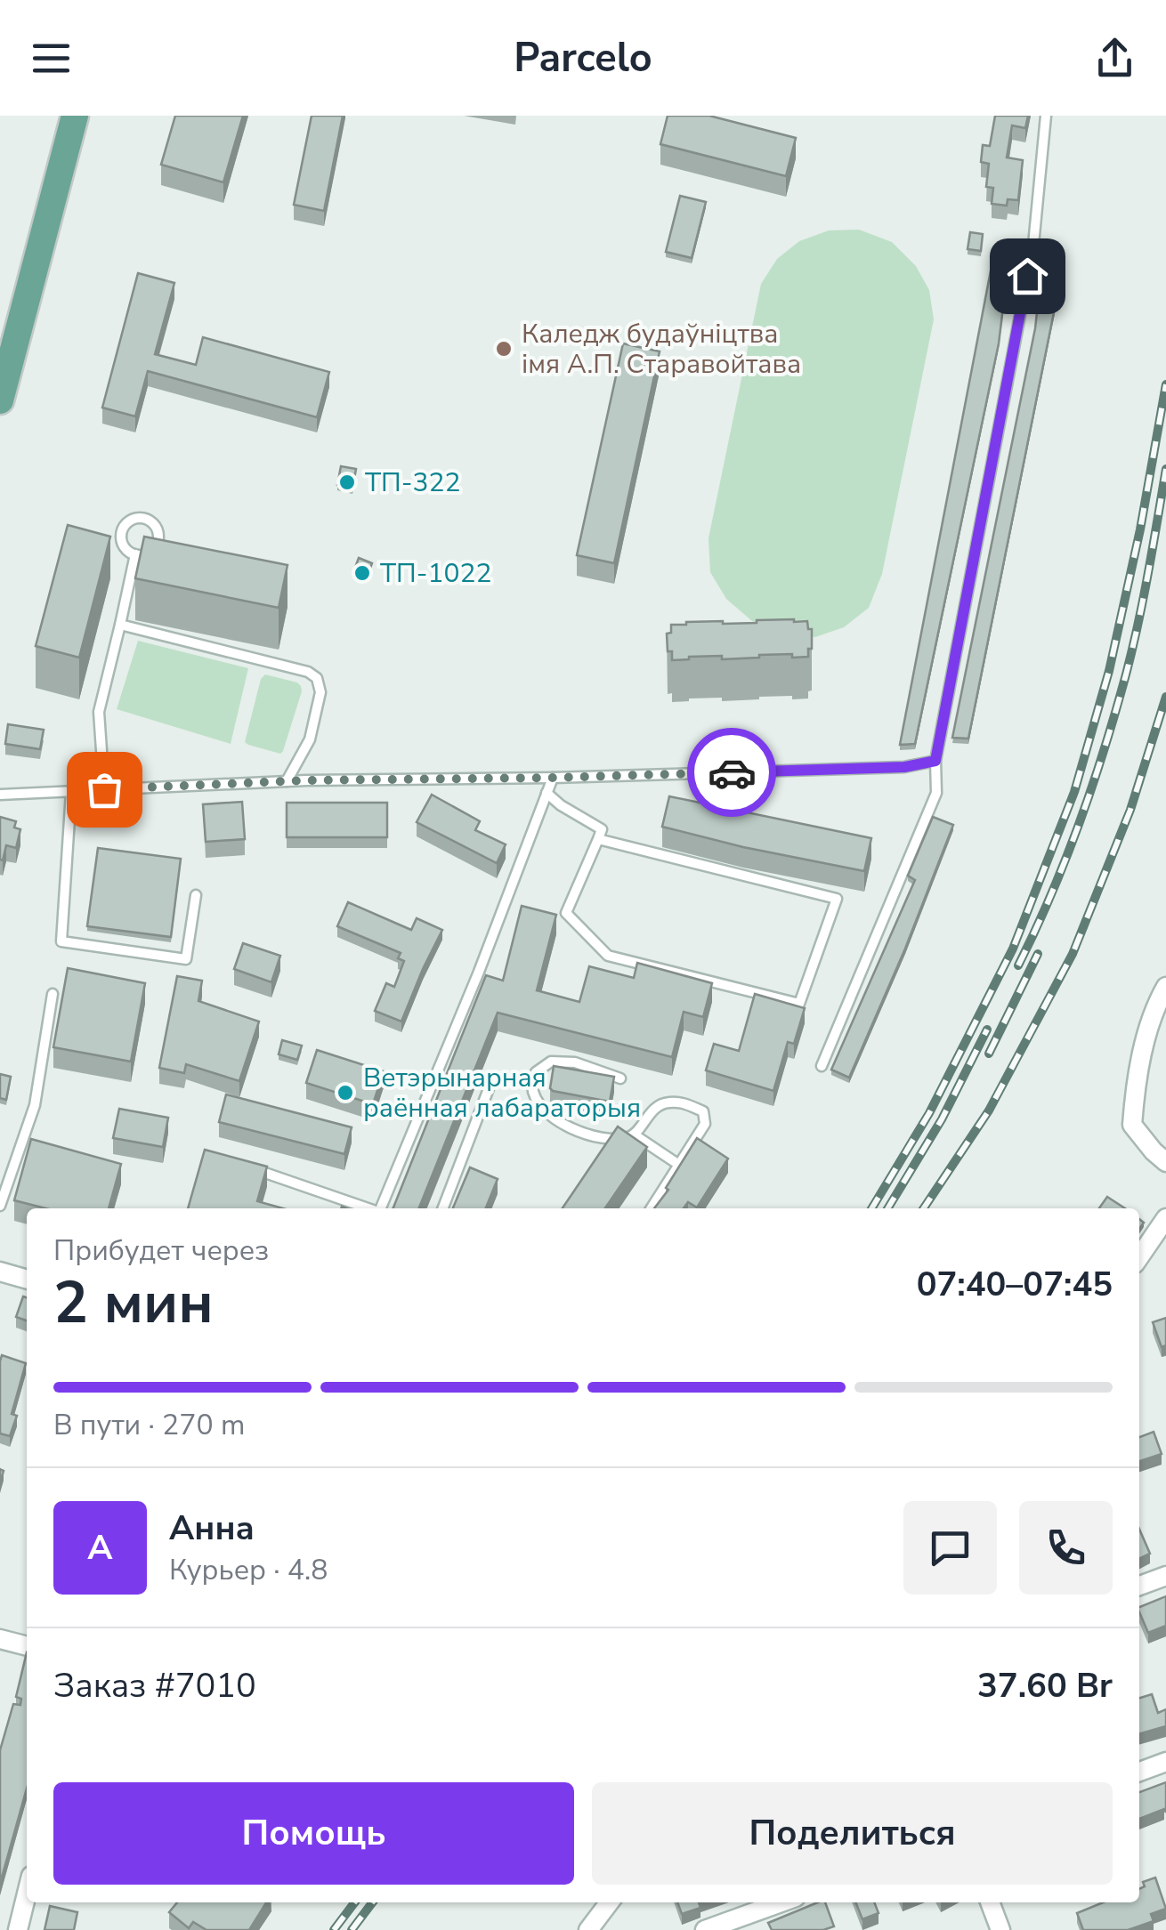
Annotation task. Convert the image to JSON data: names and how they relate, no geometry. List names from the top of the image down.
{
  "places": [
    "Каледж будаўніцтва імя А.П. Старавойтава",
    "ТП-322",
    "ТП-1022",
    "Ветэрынарная раённая лабараторыя"
  ],
  "page": {
    "header": "Parcelo",
    "heading": ["2 мин", "Прибудет через", "07:40–07:45"],
    "panel": [
      "Анна",
      "Курьер · 4.8",
      "Заказ #7010",
      "37.60 Br"
    ],
    "bar": "В пути · 270 m",
    "round": "А",
    "buttons": ["Помощь", "Поделиться"]
  }
}
